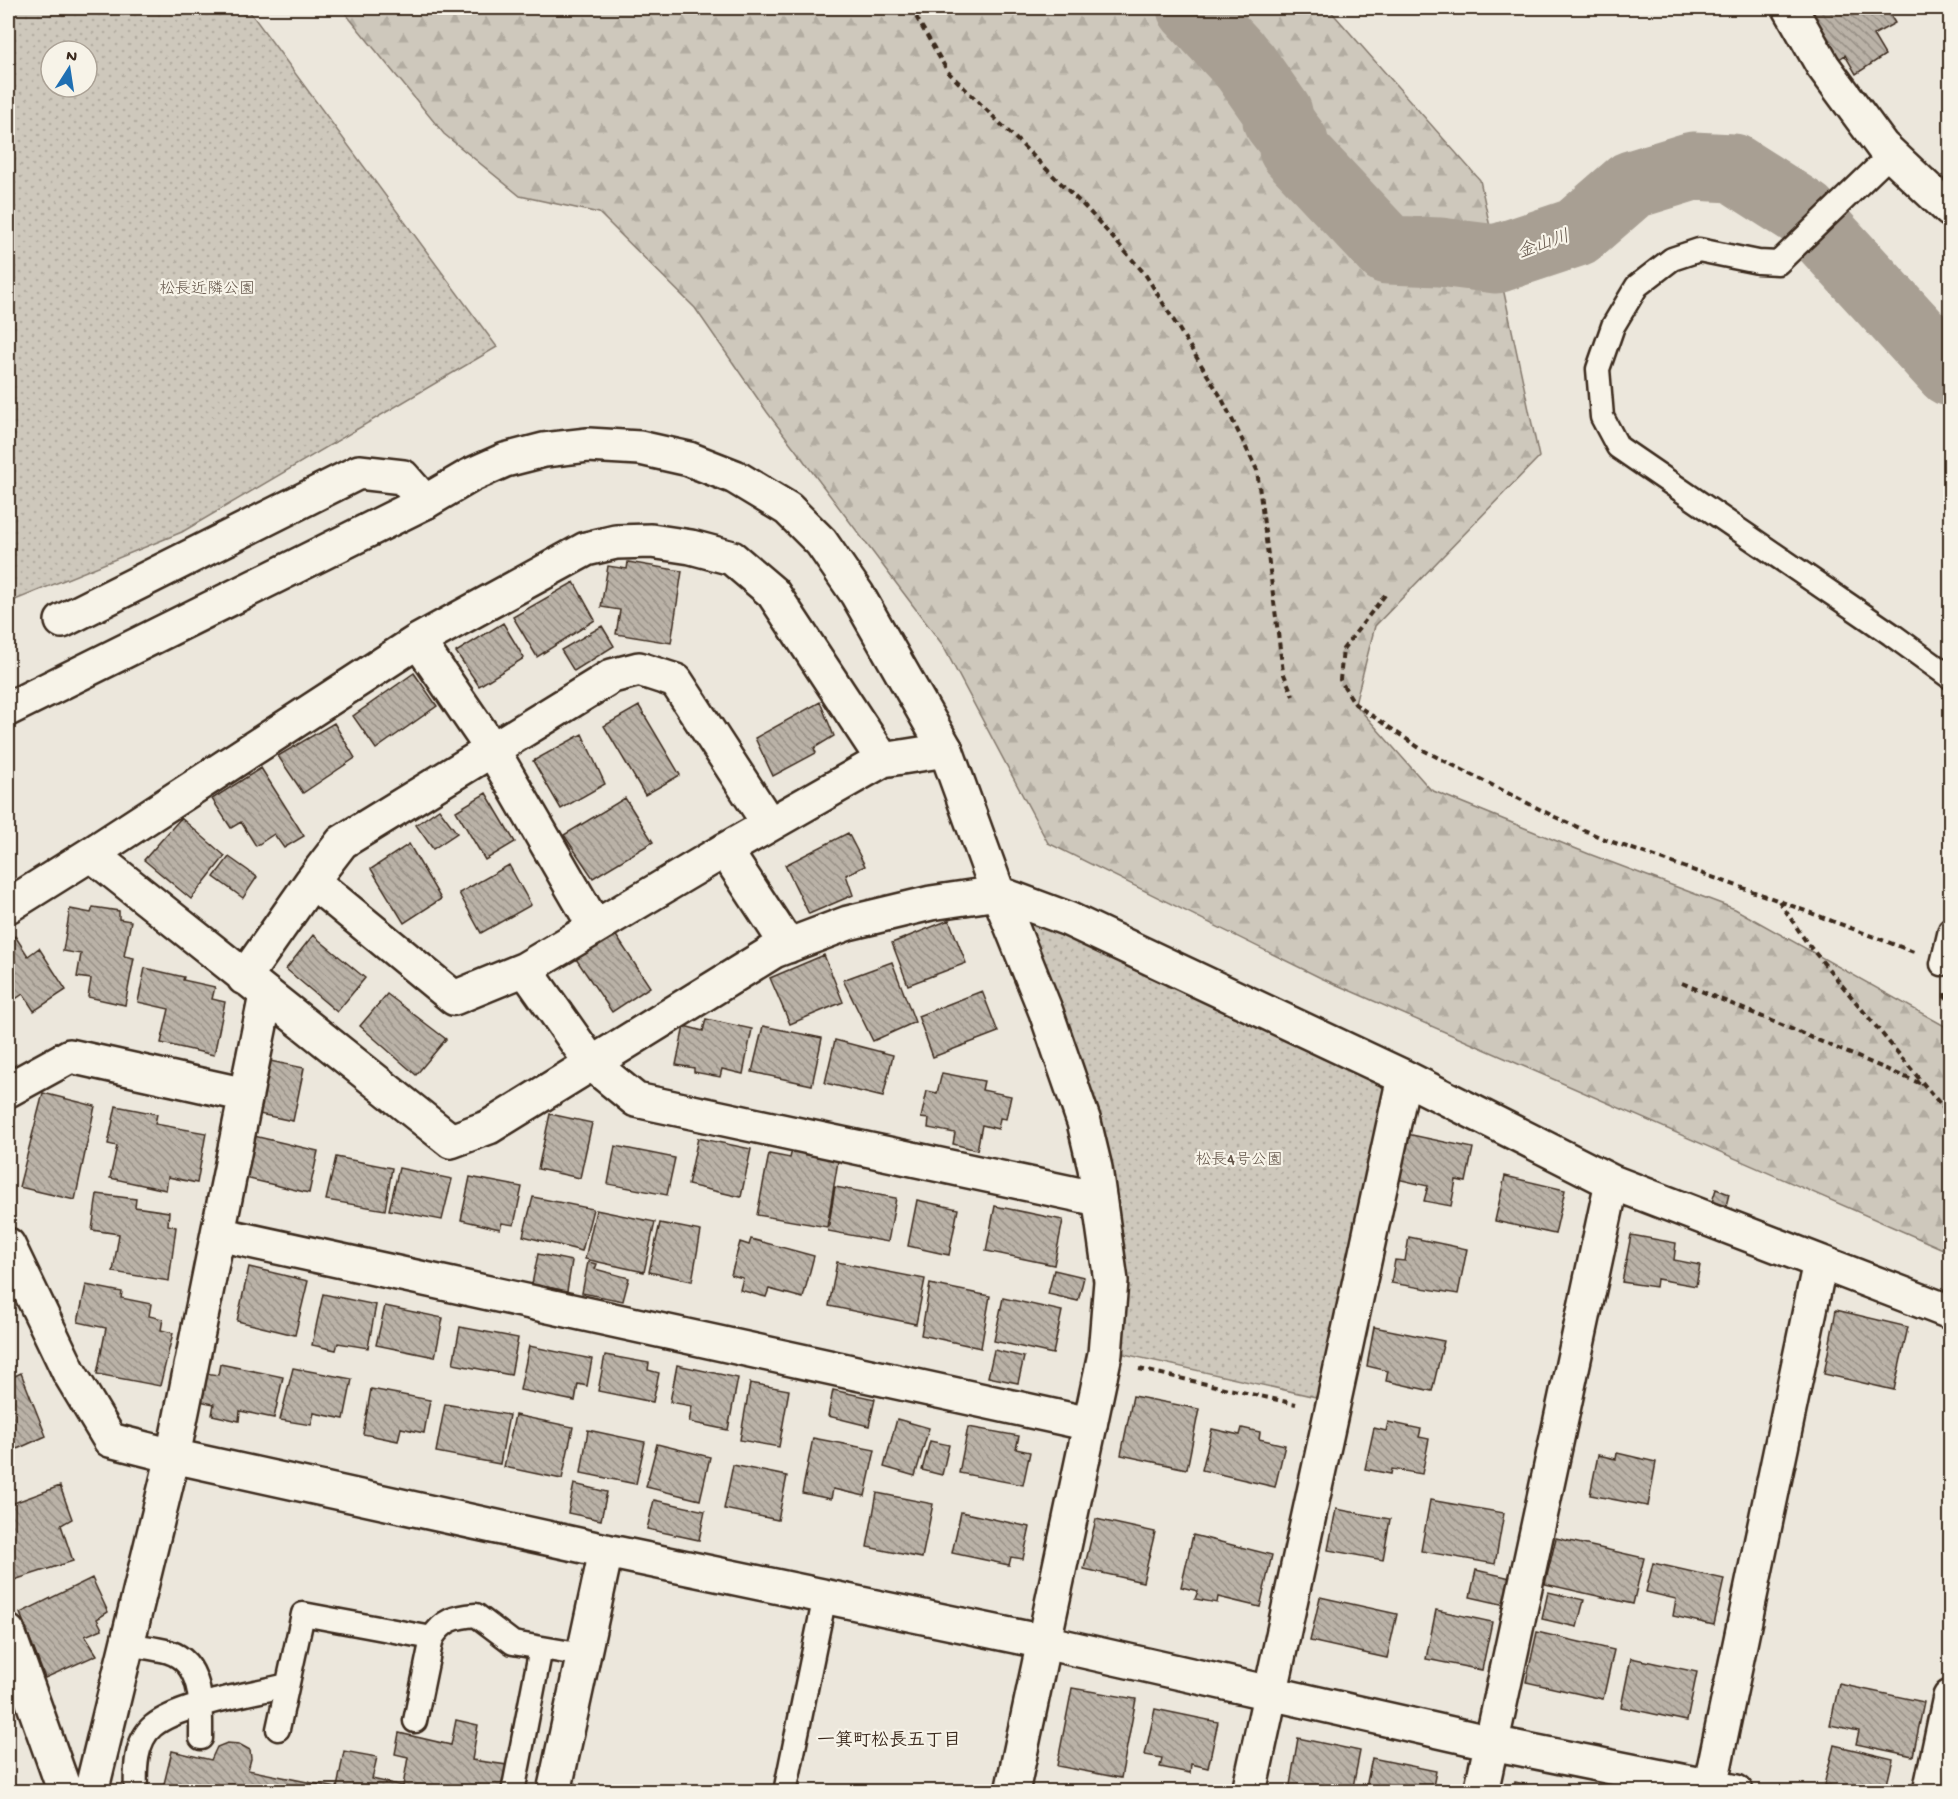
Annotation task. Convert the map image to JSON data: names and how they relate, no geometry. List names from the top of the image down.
{
  "districts": ["一箕町松長五丁目"],
  "water": ["金山川"],
  "parks": ["松長近隣公園", "松長4号公園"],
  "north": "top"
}
